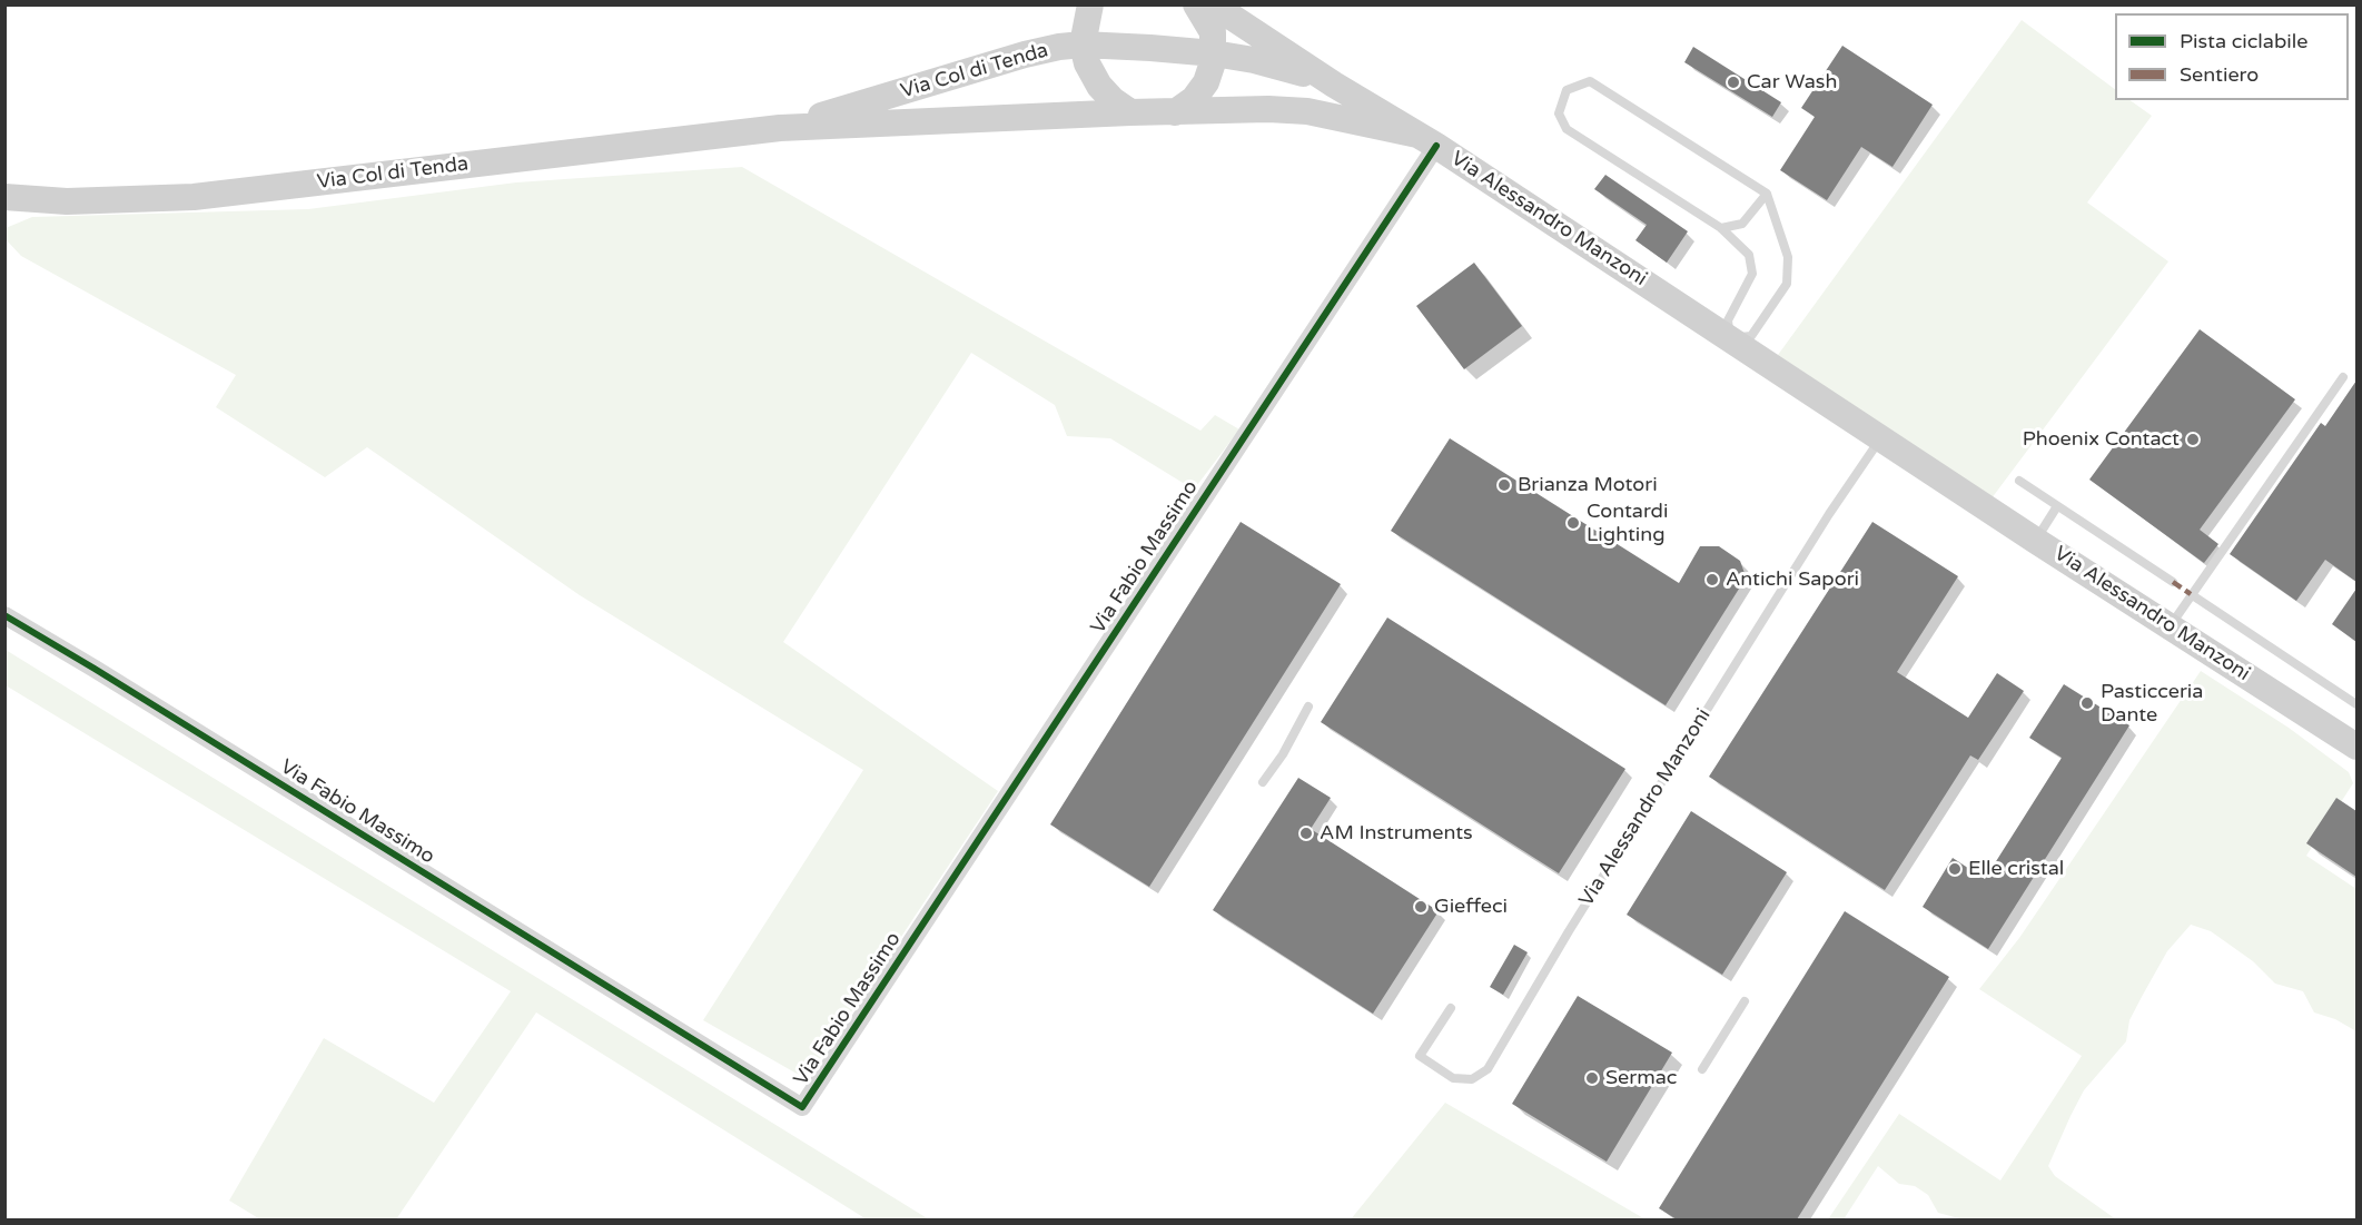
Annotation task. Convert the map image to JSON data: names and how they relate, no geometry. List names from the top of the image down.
{
  "streets": {
    "main road": ["Via Col di Tenda", "Via Alessandro Manzoni"],
    "street": ["Via Fabio Massimo"]
  },
  "crossings": [
    ["Via Col di Tenda", "Via Alessandro Manzoni"],
    ["Via Col di Tenda", "Via Fabio Massimo"],
    ["Via Alessandro Manzoni", "Via Fabio Massimo"]
  ],
  "places": [
    "Car Wash",
    "Phoenix Contact",
    "Brianza Motori",
    "Contardi Lighting",
    "Antichi Sapori",
    "Pasticceria Dante",
    "AM Instruments",
    "Elle cristal",
    "Gieffeci",
    "Sermac"
  ],
  "legend": ["Pista ciclabile", "Sentiero"]
}
